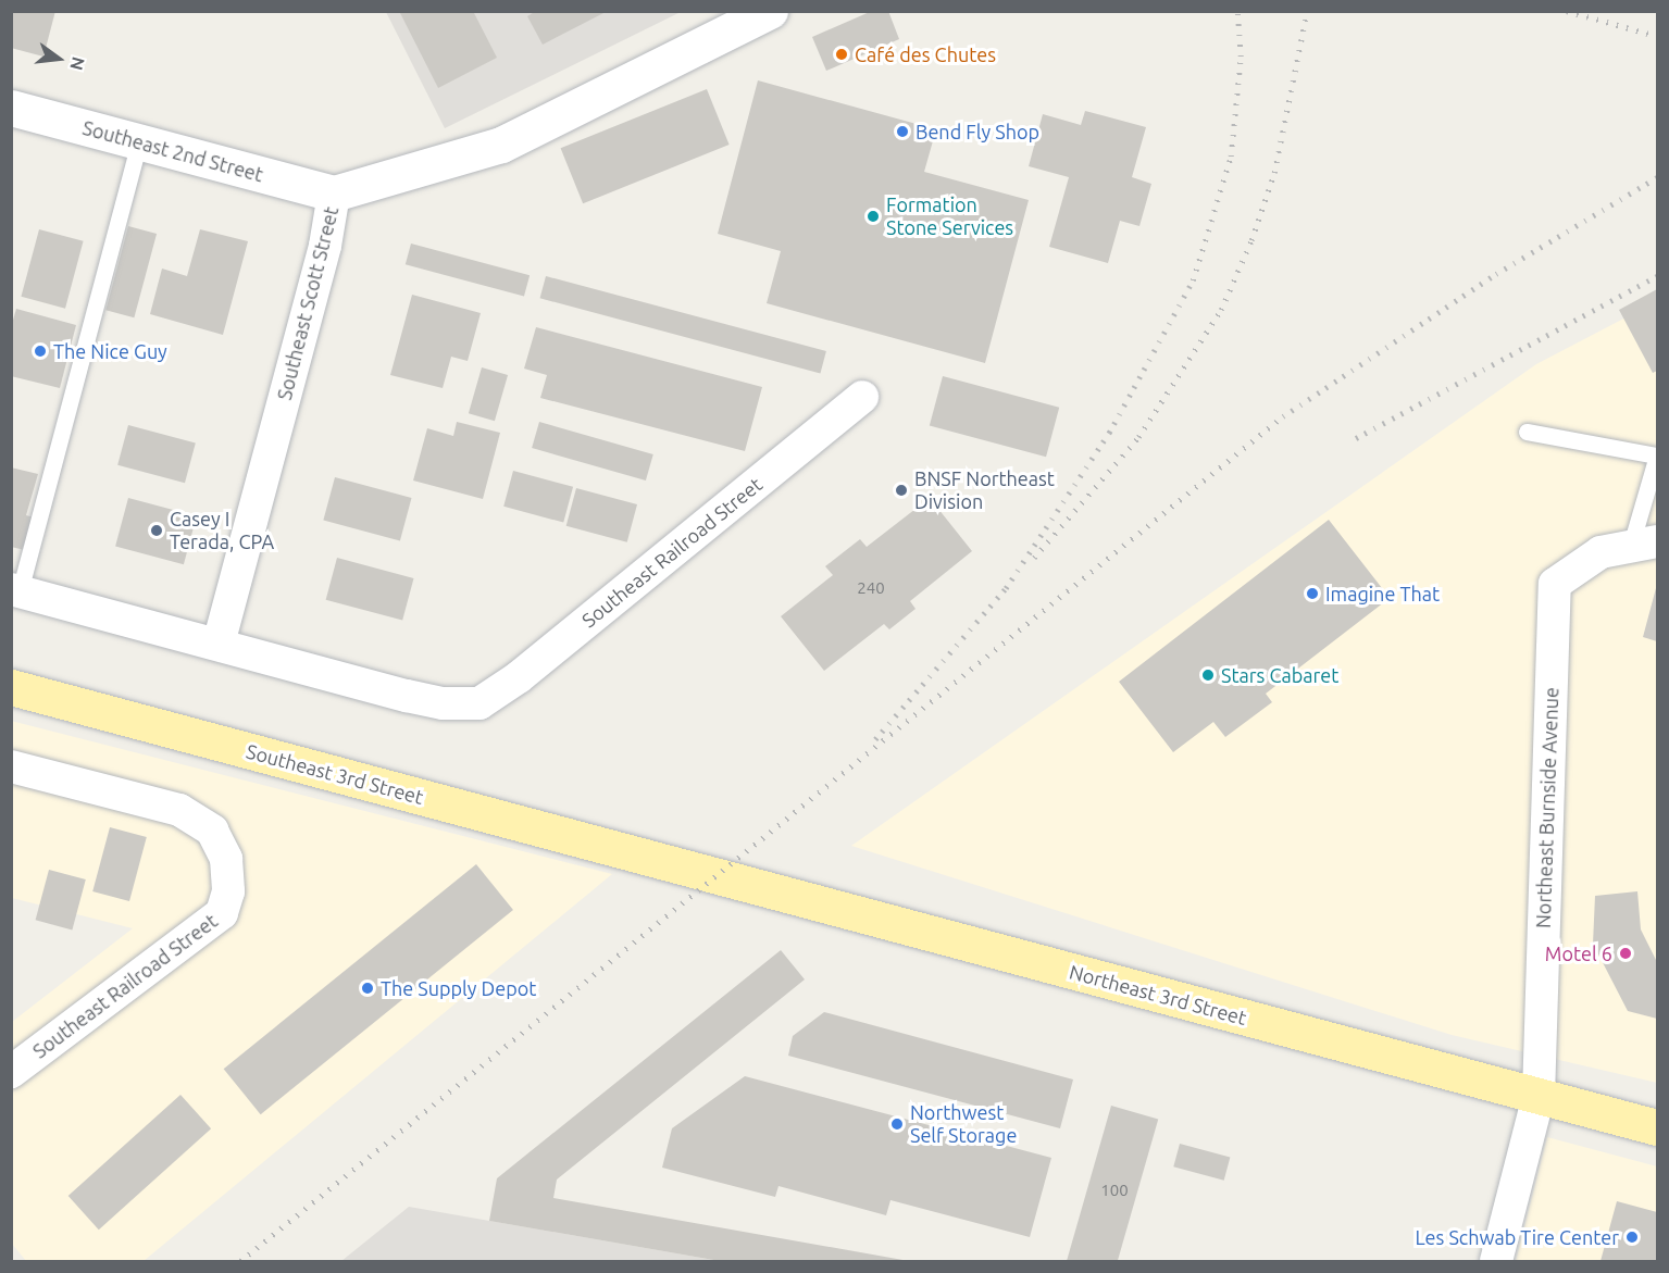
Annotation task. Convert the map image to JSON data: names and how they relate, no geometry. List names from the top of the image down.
{
  "streets": {
    "main road": ["Southeast 3rd Street", "Northeast 3rd Street"],
    "street": [
      "Southeast 2nd Street",
      "Southeast Scott Street",
      "Southeast Railroad Street",
      "Northeast Burnside Avenue"
    ]
  },
  "crossings": [
    ["Southeast 2nd Street", "Southeast Scott Street"],
    ["Southeast Scott Street", "Southeast Railroad Street"],
    ["Southeast 3rd Street", "Northeast 3rd Street"],
    ["Northeast Burnside Avenue", "Northeast 3rd Street"]
  ],
  "places": [
    "Café des Chutes",
    "Bend Fly Shop",
    "Formation Stone Services",
    "The Nice Guy",
    "BNSF Northeast Division",
    "Casey I Terada, CPA",
    "Imagine That",
    "Stars Cabaret",
    "Motel 6",
    "The Supply Depot",
    "Northwest Self Storage",
    "Les Schwab Tire Center"
  ],
  "house_numbers": ["240", "100"],
  "north": "right"
}
